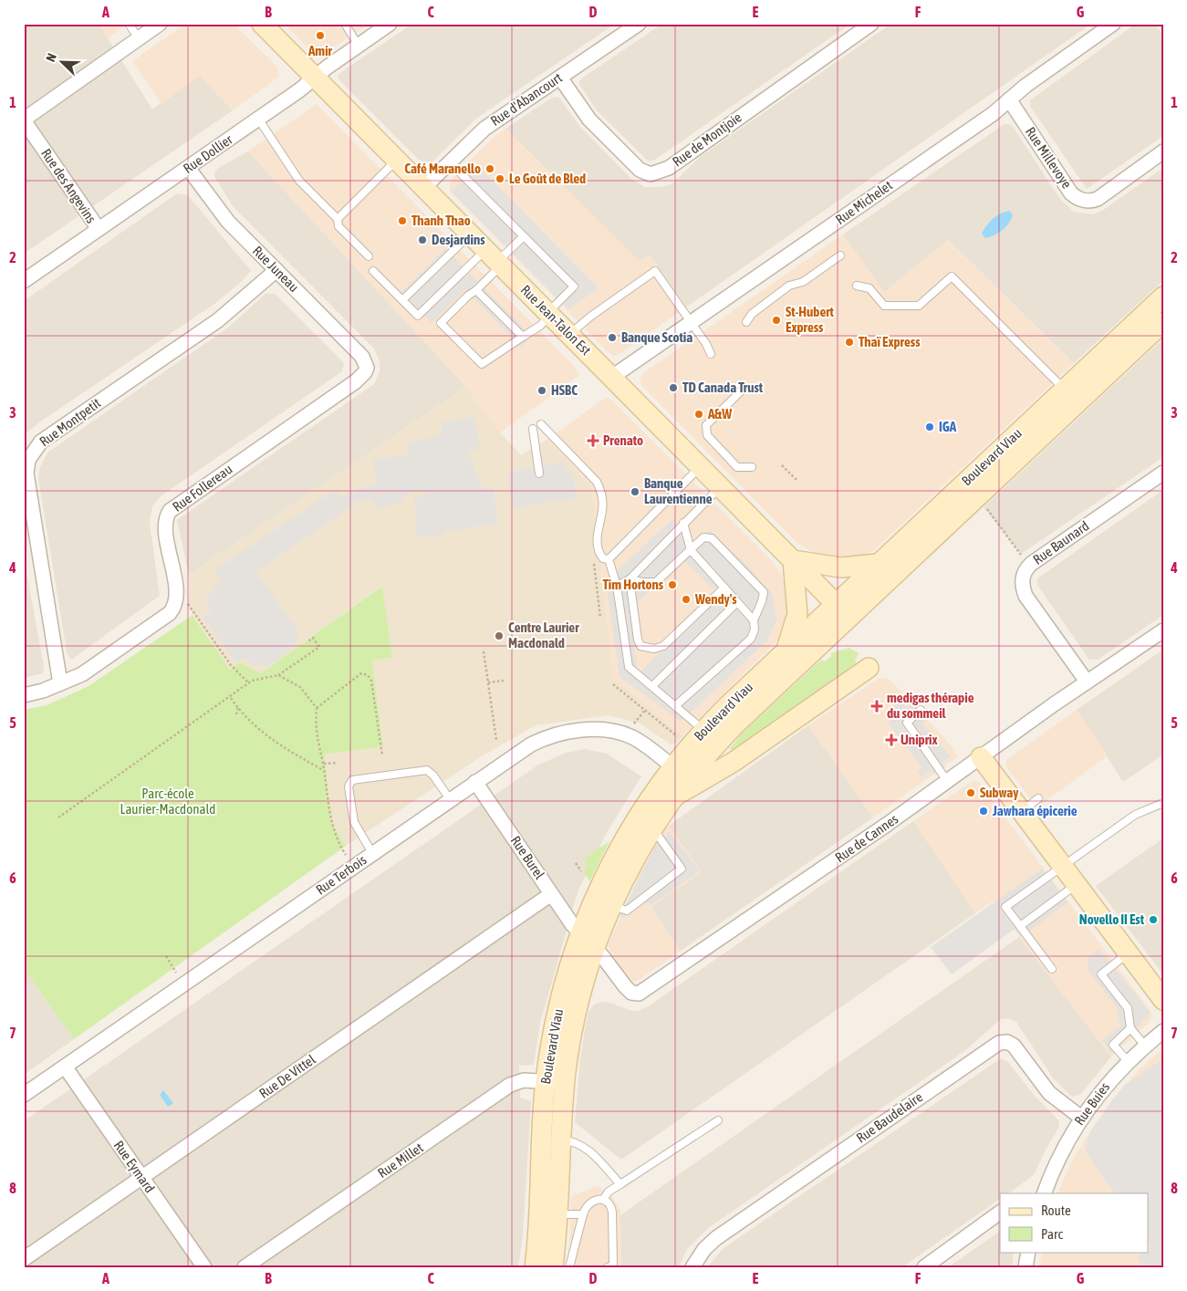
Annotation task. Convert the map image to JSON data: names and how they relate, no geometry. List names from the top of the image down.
{
  "streets": {
    "main road": ["Rue Jean-Talon Est", "Boulevard Viau"],
    "street": [
      "Rue d'Abancourt",
      "Rue de Montjoie",
      "Rue Dollier",
      "Rue Millevoye",
      "Rue des Angevins",
      "Rue Michelet",
      "Rue Juneau",
      "Rue Montpetit",
      "Rue Follereau",
      "Rue Baunard",
      "Rue de Cannes",
      "Rue Burel",
      "Rue Terbois",
      "Rue De Vittel",
      "Rue Buies",
      "Rue Baudelaire",
      "Rue Millet",
      "Rue Eymard"
    ]
  },
  "crossings": [
    ["Rue d'Abancourt", "Rue de Montjoie"],
    ["Rue d'Abancourt", "Rue Jean-Talon Est"],
    ["Rue Dollier", "Rue des Angevins"],
    ["Rue Dollier", "Rue Juneau"],
    ["Rue Dollier", "Rue Jean-Talon Est"],
    ["Rue Millevoye", "Rue Michelet"],
    ["Rue Michelet", "Rue Jean-Talon Est"],
    ["Rue Juneau", "Rue Montpetit"],
    ["Rue Juneau", "Rue Follereau"],
    ["Rue Jean-Talon Est", "Boulevard Viau"],
    ["Rue Montpetit", "Rue Follereau"],
    ["Boulevard Viau", "Rue de Cannes"],
    ["Boulevard Viau", "Rue Burel"],
    ["Boulevard Viau", "Rue Terbois"],
    ["Boulevard Viau", "Rue Millet"],
    ["Rue Baunard", "Rue de Cannes"],
    ["Rue de Cannes", "Rue Burel"],
    ["Rue Burel", "Rue Terbois"],
    ["Rue Burel", "Rue De Vittel"],
    ["Rue Terbois", "Rue Eymard"],
    ["Rue De Vittel", "Rue Eymard"],
    ["Rue Buies", "Rue Baudelaire"]
  ],
  "parks": ["Parc-école Laurier-Macdonald"],
  "places": {
    "other": [
      "Amir",
      "Café Maranello",
      "Le Goût de Bled",
      "Thanh Thao",
      "Desjardins",
      "St-Hubert Express",
      "Banque Scotia",
      "Thaï Express",
      "TD Canada Trust",
      "HSBC",
      "A&W",
      "IGA",
      "Banque Laurentienne",
      "Tim Hortons",
      "Wendy's",
      "Centre Laurier Macdonald",
      "Subway",
      "Jawhara épicerie",
      "Novello II Est"
    ],
    "health": ["Prenato", "medigas thérapie du sommeil", "Uniprix"]
  },
  "legend": ["Route", "Parc"],
  "north": "top left",
  "grid": {
    "columns": [
      "A",
      "B",
      "C",
      "D",
      "E",
      "F",
      "G"
    ],
    "rows": [
      "1",
      "2",
      "3",
      "4",
      "5",
      "6",
      "7",
      "8"
    ]
  }
}
